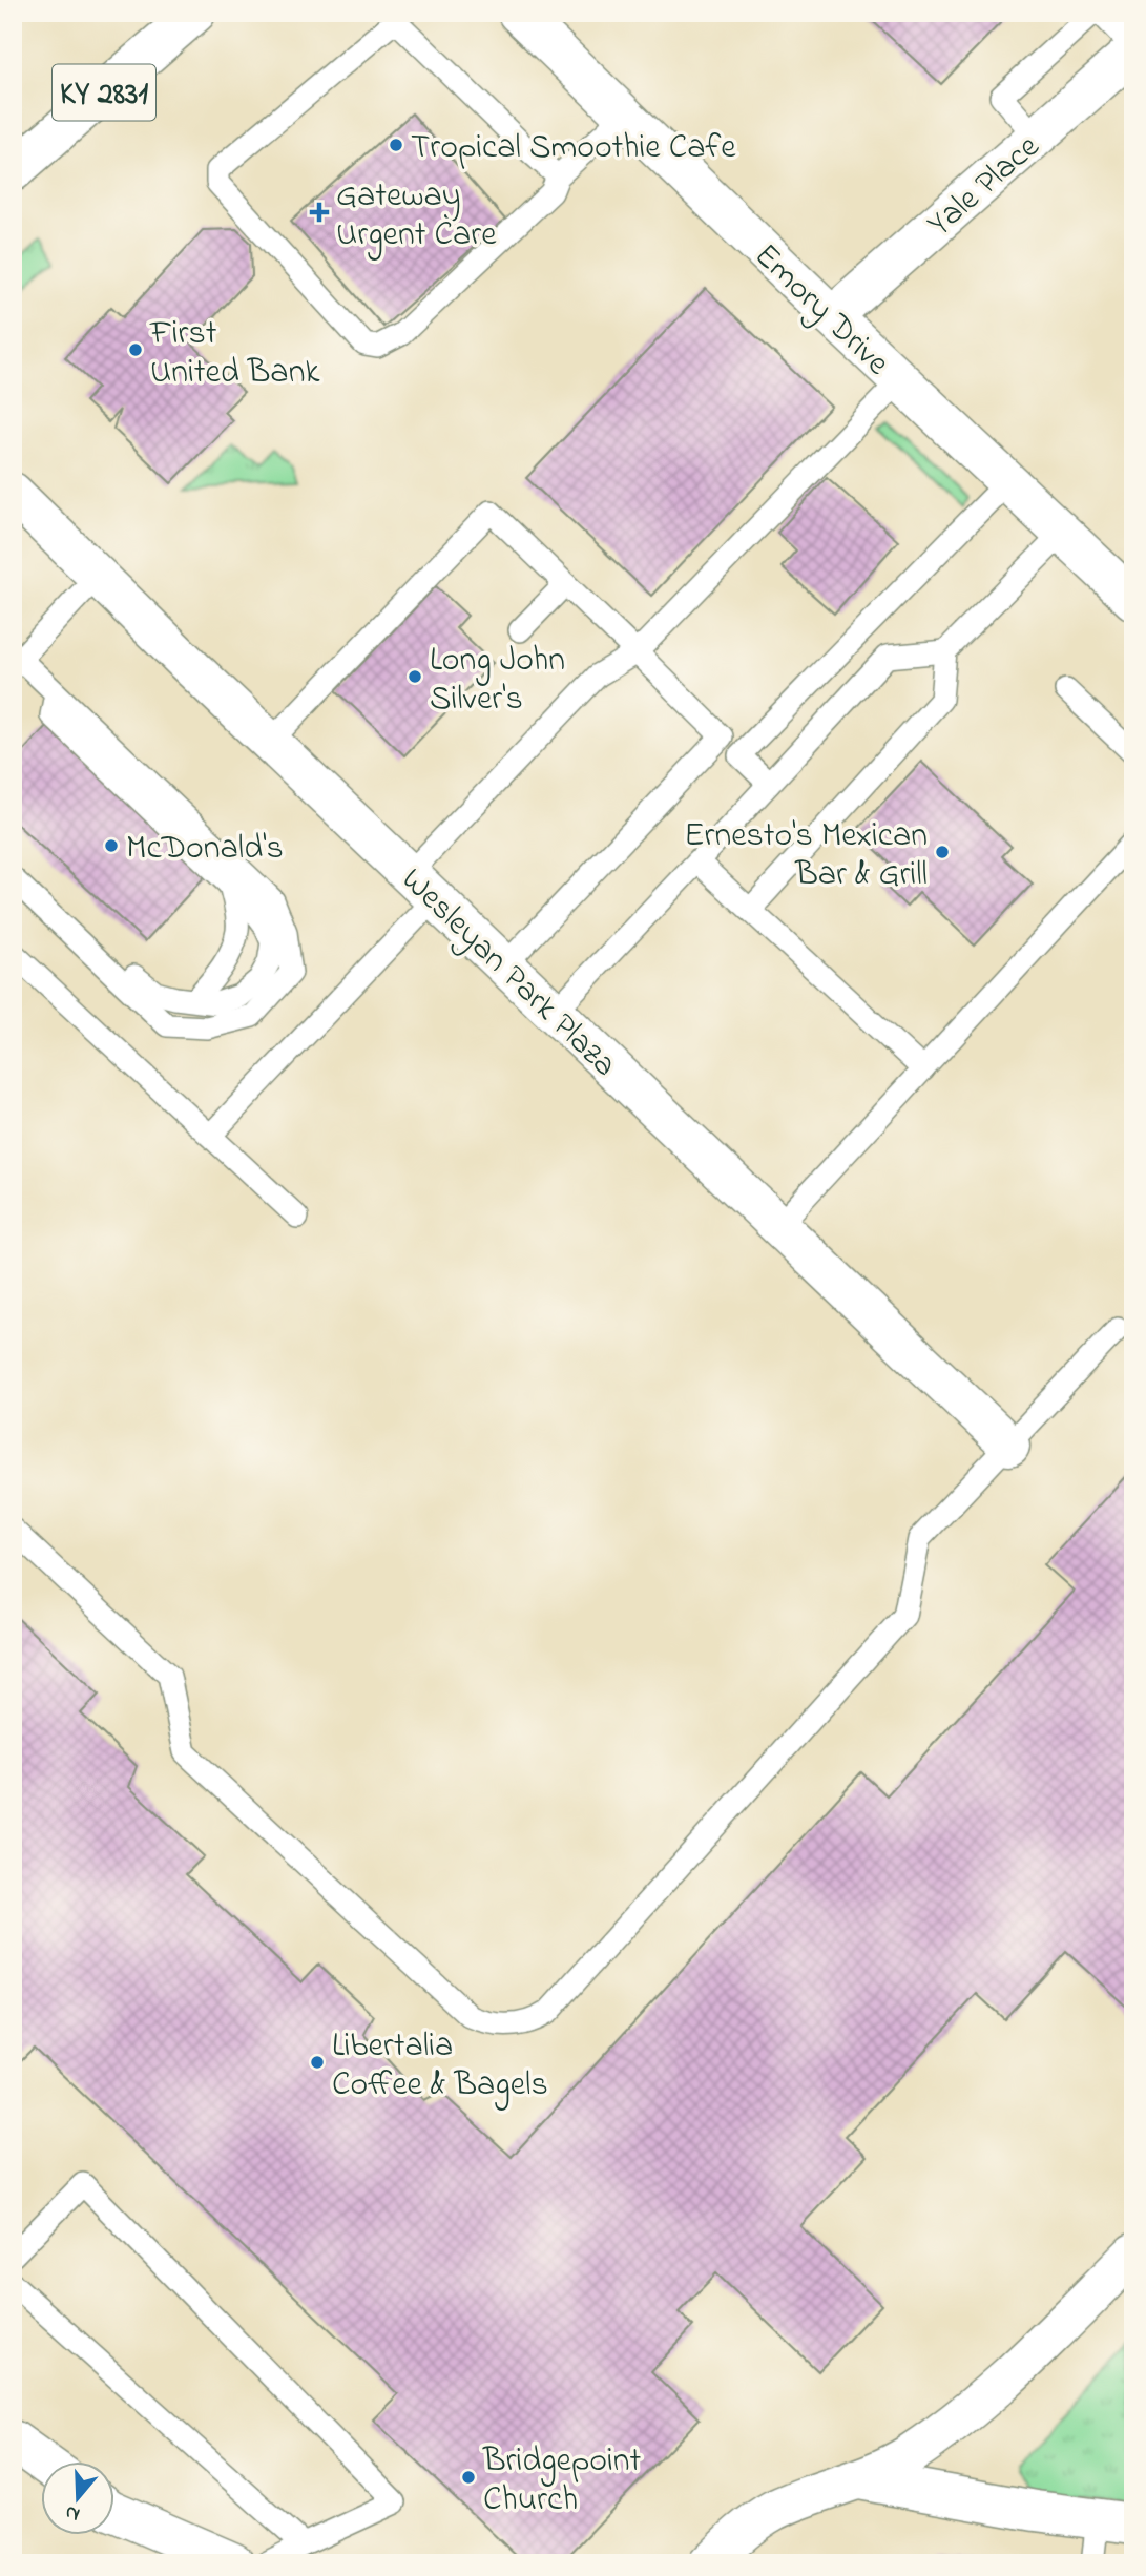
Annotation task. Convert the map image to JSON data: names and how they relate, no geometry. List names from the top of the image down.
{
  "streets": {
    "street": [
      "KY 2831",
      "Yale Place",
      "Emory Drive",
      "Wesleyan Park Plaza"
    ]
  },
  "crossings": [
    ["Yale Place", "Emory Drive"]
  ],
  "places": {
    "other": [
      "Tropical Smoothie Cafe",
      "First United Bank",
      "Long John Silver's",
      "McDonald's",
      "Ernesto's Mexican Bar & Grill",
      "Libertalia Coffee & Bagels",
      "Bridgepoint Church"
    ],
    "health": ["Gateway Urgent Care"]
  },
  "north": "bottom"
}
